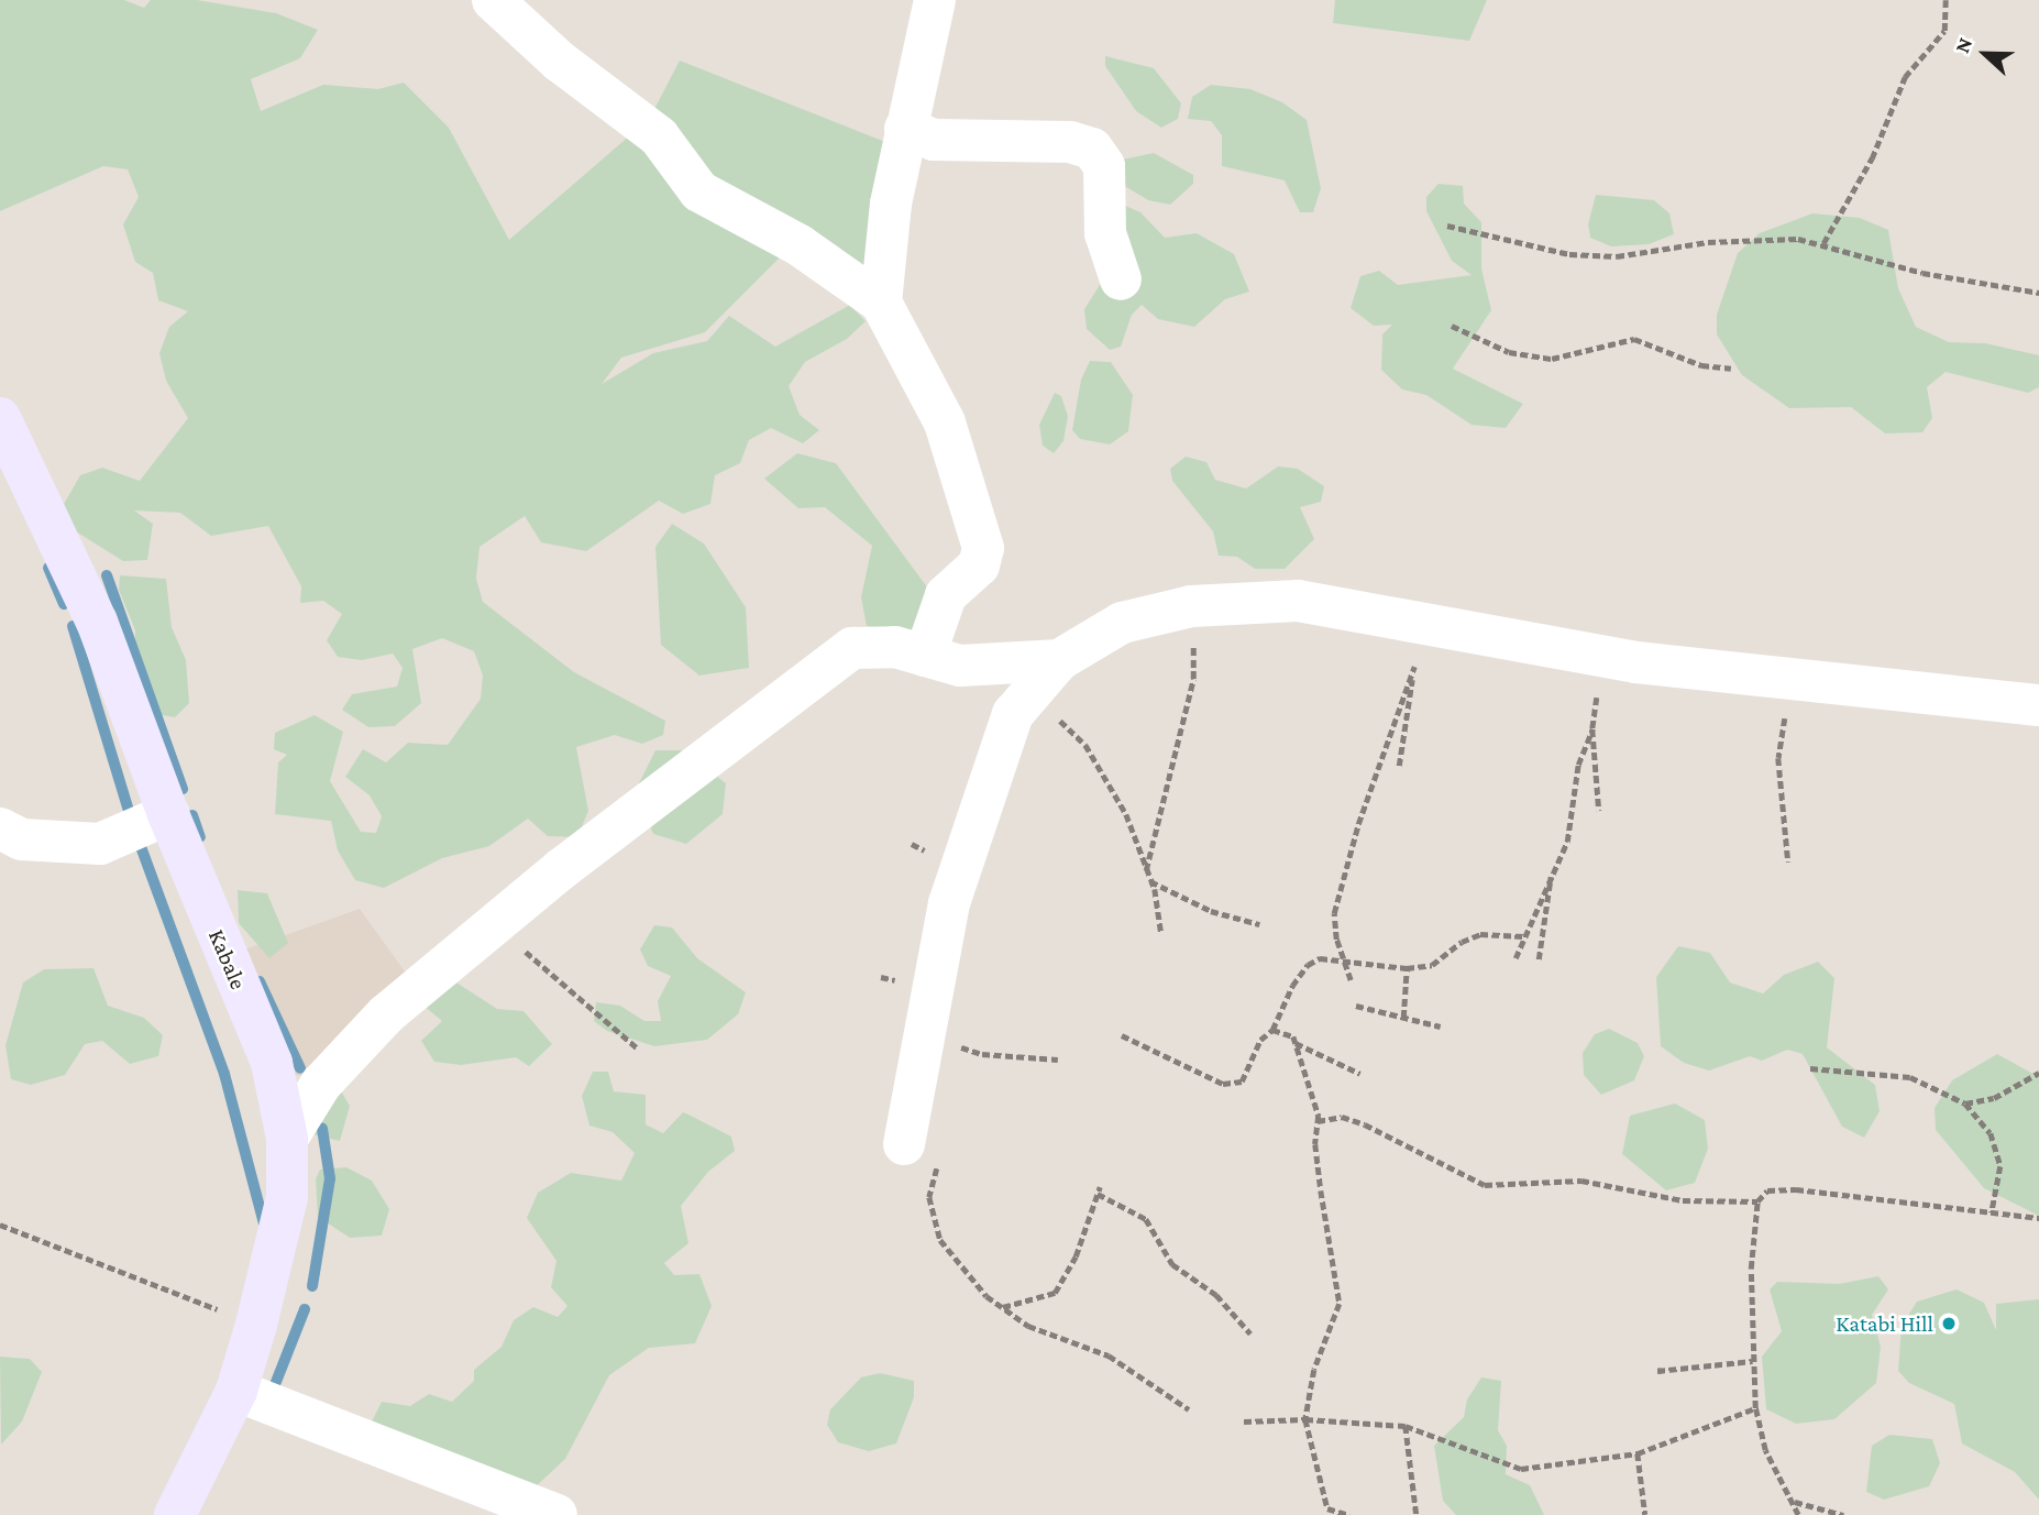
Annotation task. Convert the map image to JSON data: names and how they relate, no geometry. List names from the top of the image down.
{
  "streets": {
    "street": ["Kabale"]
  },
  "places": ["Katabi Hill"],
  "north": "left"
}
